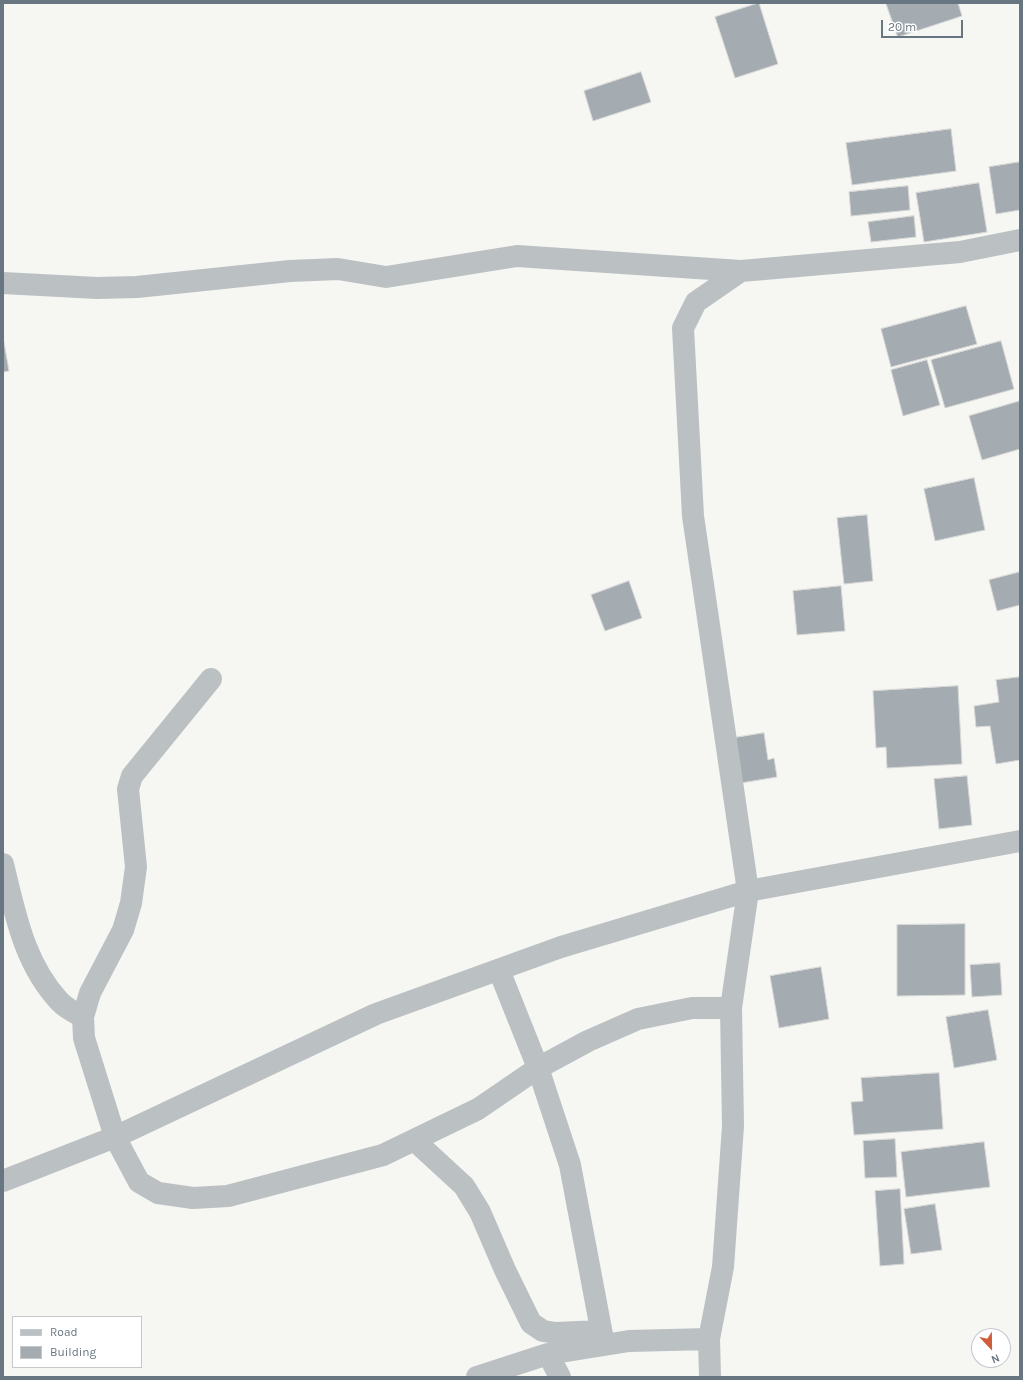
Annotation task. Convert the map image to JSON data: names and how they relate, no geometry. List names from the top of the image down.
{
  "legend": ["Road", "Building"],
  "scale_bar": "20 m",
  "north": "bottom"
}
